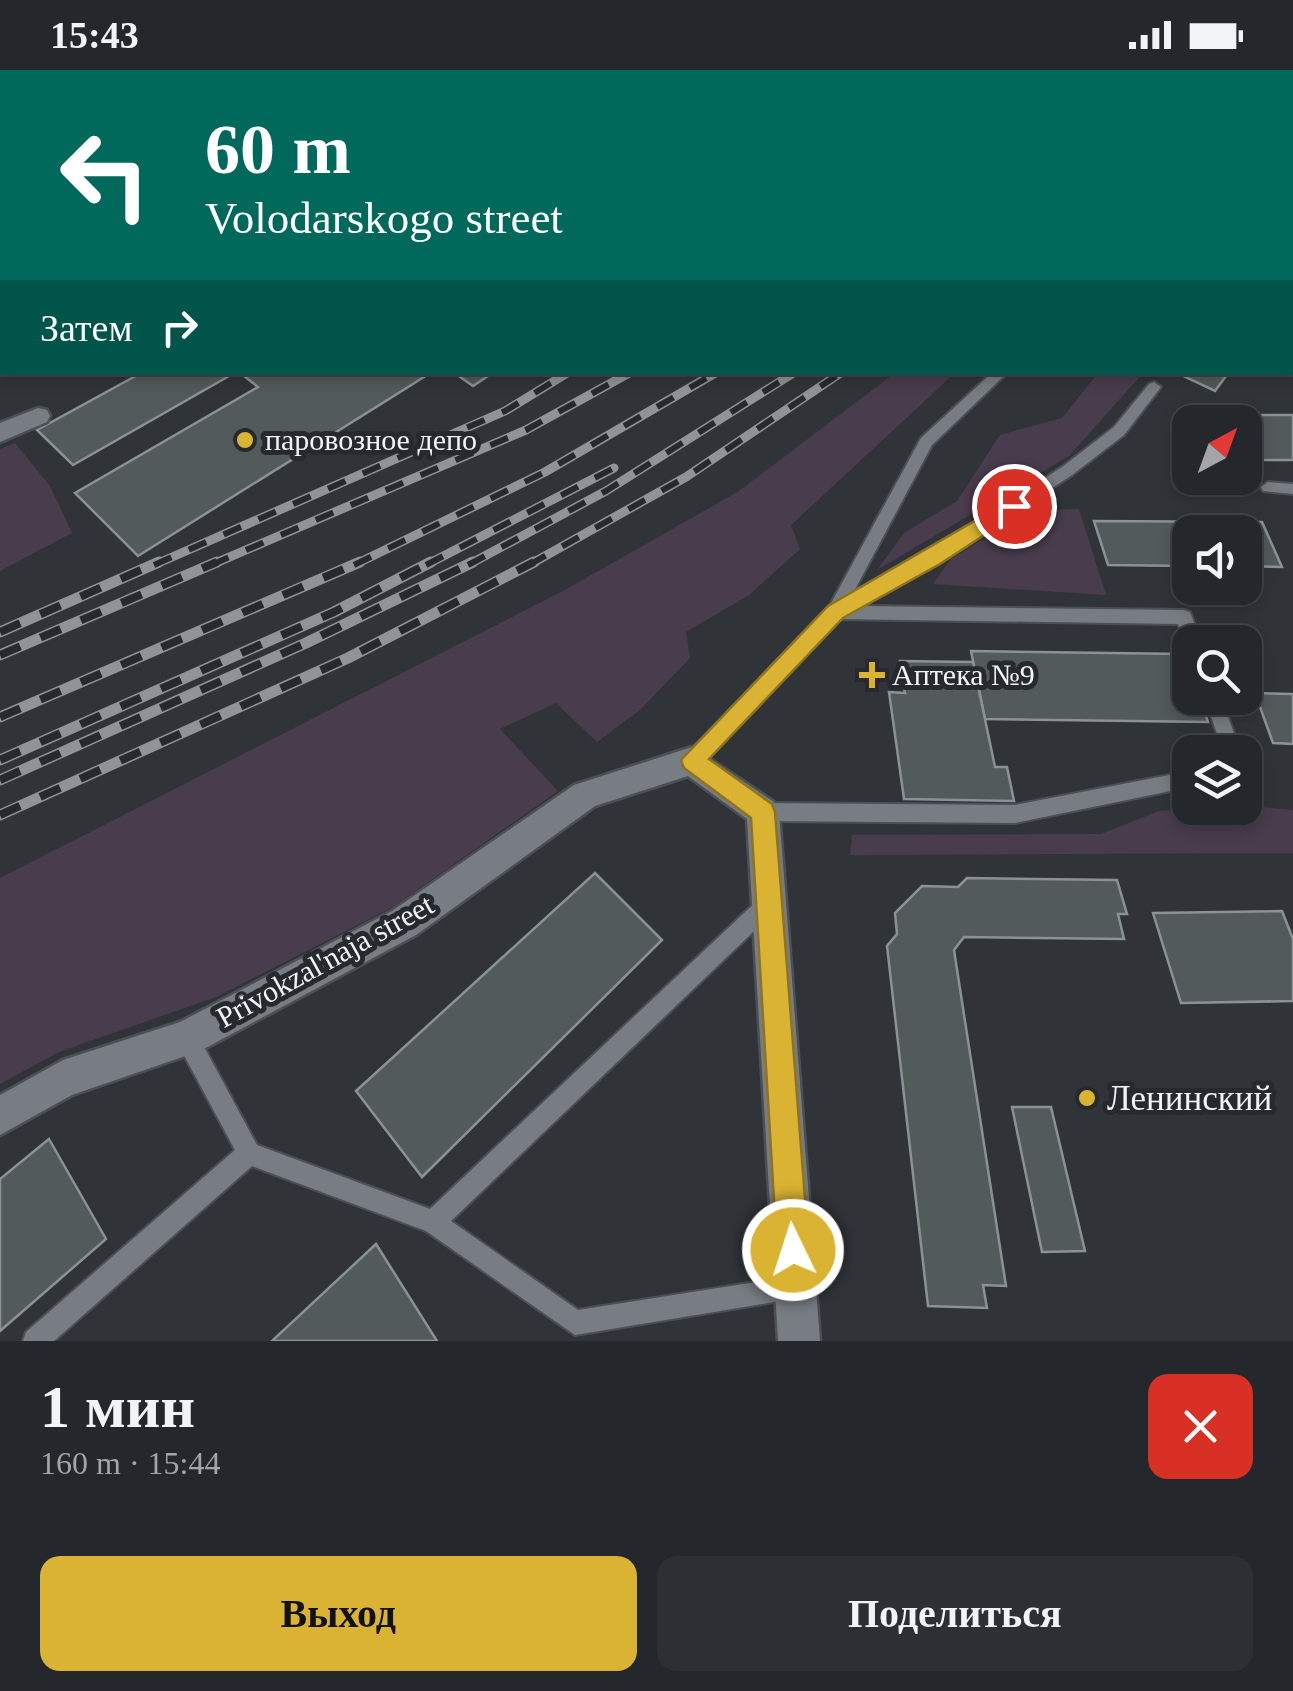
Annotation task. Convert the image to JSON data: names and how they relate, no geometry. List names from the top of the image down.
{
  "streets": {
    "street": ["Privokzal'naja street"]
  },
  "places": {
    "other": ["паровозное депо", "Ленинский"],
    "health": ["Аптека №9"]
  },
  "north": "top right",
  "page": {
    "status": "15:43",
    "turn": ["60 m", "Volodarskogo street"],
    "then": "Затем",
    "heading": ["1 мин", "160 m · 15:44"],
    "buttons": ["Выход", "Поделиться"]
  }
}
